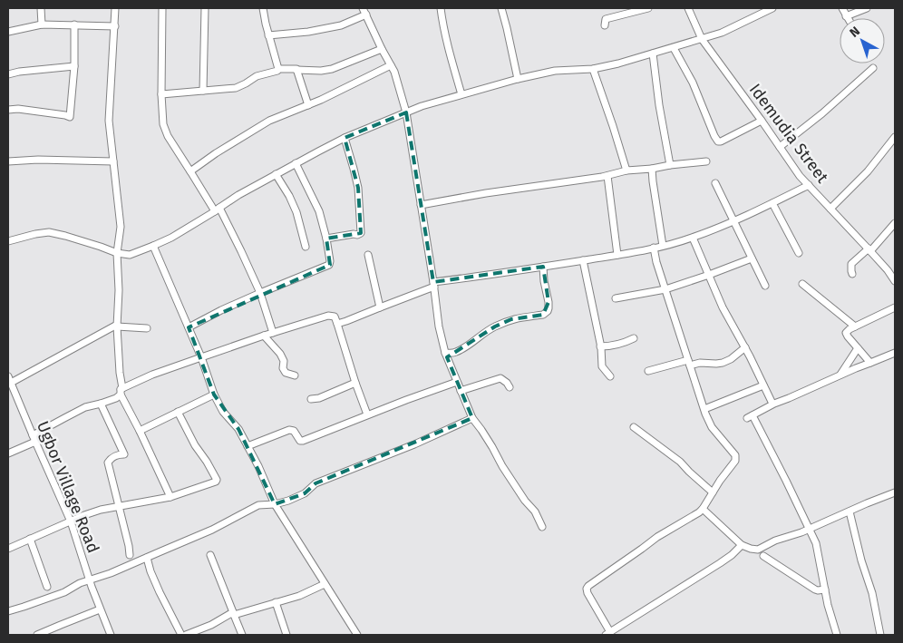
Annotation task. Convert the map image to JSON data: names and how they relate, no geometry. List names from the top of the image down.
{
  "streets": {
    "street": ["Idemudia Street", "Ugbor Village Road"]
  },
  "north": "top left"
}
